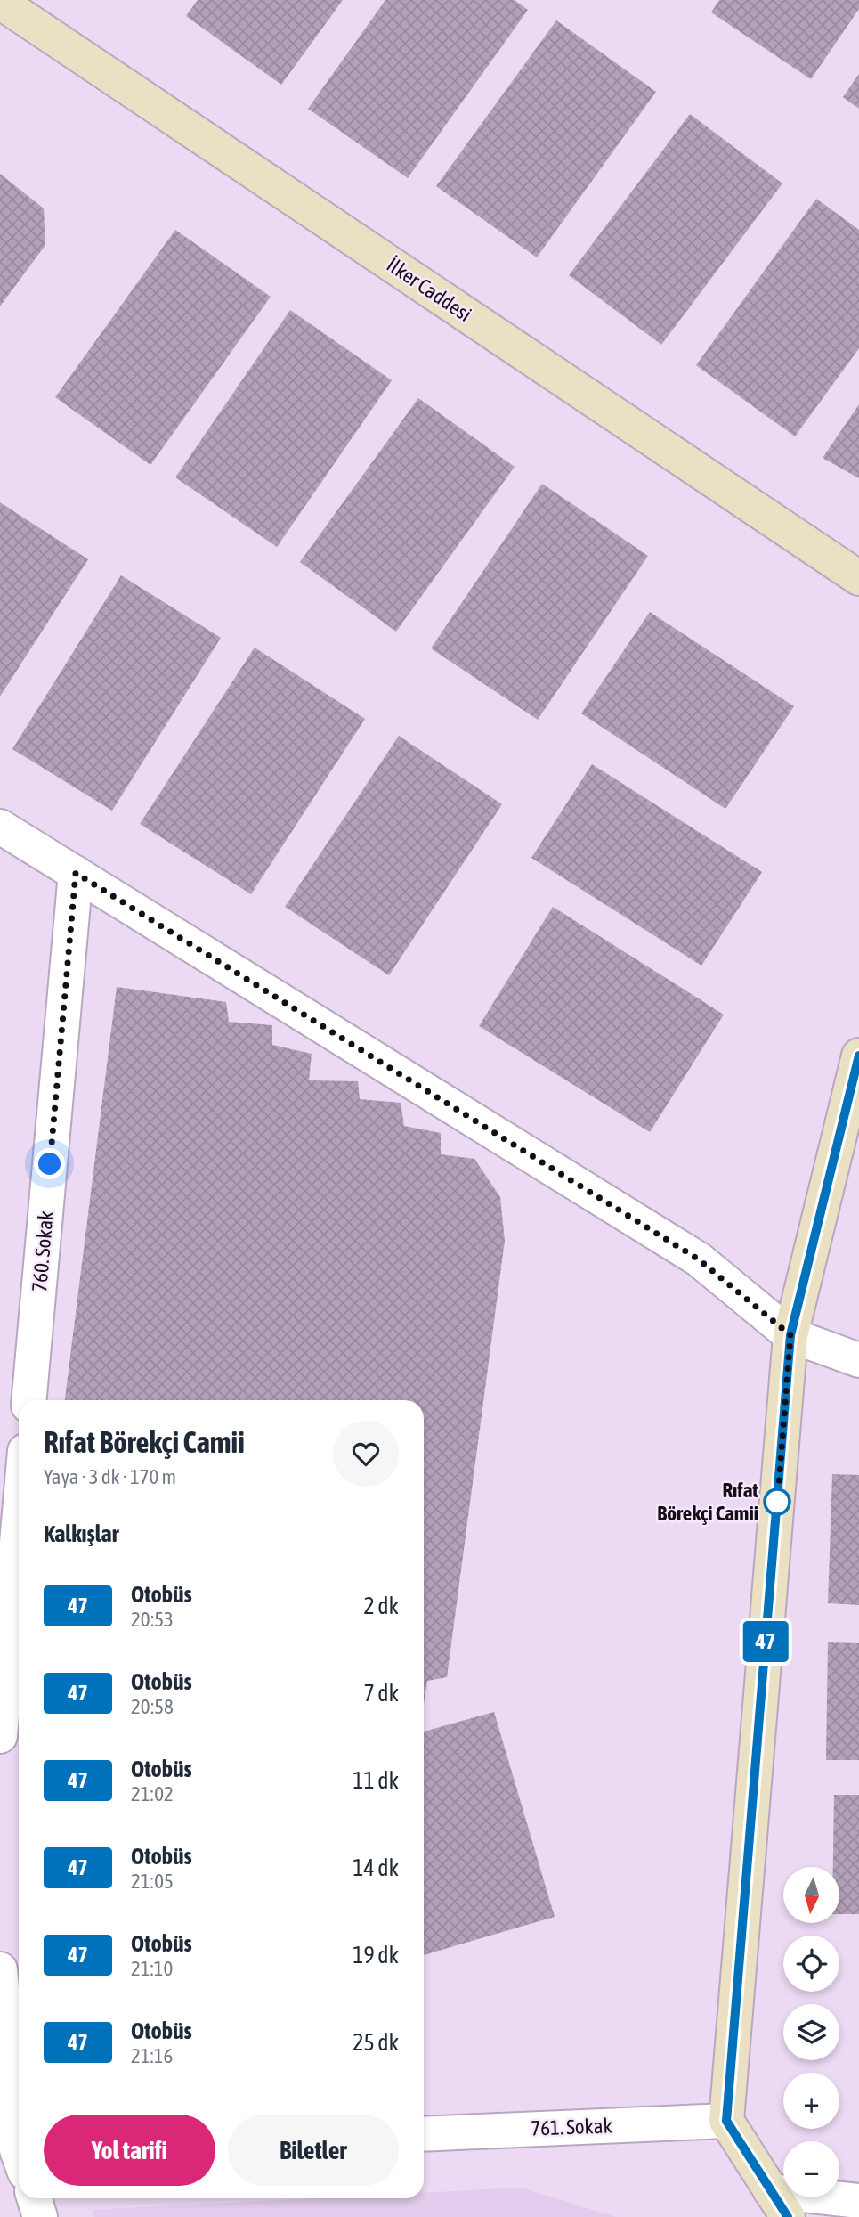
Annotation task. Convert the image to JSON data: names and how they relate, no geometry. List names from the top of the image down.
{
  "streets": {
    "street": ["İlker Caddesi", "760. Sokak", "761. Sokak"]
  },
  "places": ["Rıfat Börekçi Camii"],
  "lines": ["bus line 47"],
  "north": "bottom",
  "page": {
    "on_map": "47",
    "heading": [
      ["Rıfat Börekçi Camii", "Yaya · 3 dk · 170 m"],
      "Kalkışlar"
    ],
    "list": [
      {
        "mark": "47",
        "name": "Otobüs",
        "note": "20:53",
        "value": "2 dk"
      },
      {
        "mark": "47",
        "name": "Otobüs",
        "note": "20:58",
        "value": "7 dk"
      },
      {
        "mark": "47",
        "name": "Otobüs",
        "note": "21:02",
        "value": "11 dk"
      },
      {
        "mark": "47",
        "name": "Otobüs",
        "note": "21:05",
        "value": "14 dk"
      },
      {
        "mark": "47",
        "name": "Otobüs",
        "note": "21:10",
        "value": "19 dk"
      },
      {
        "mark": "47",
        "name": "Otobüs",
        "note": "21:16",
        "value": "25 dk"
      }
    ],
    "map_buttons": ["+", "−"],
    "buttons": ["Yol tarifi", "Biletler"]
  }
}
